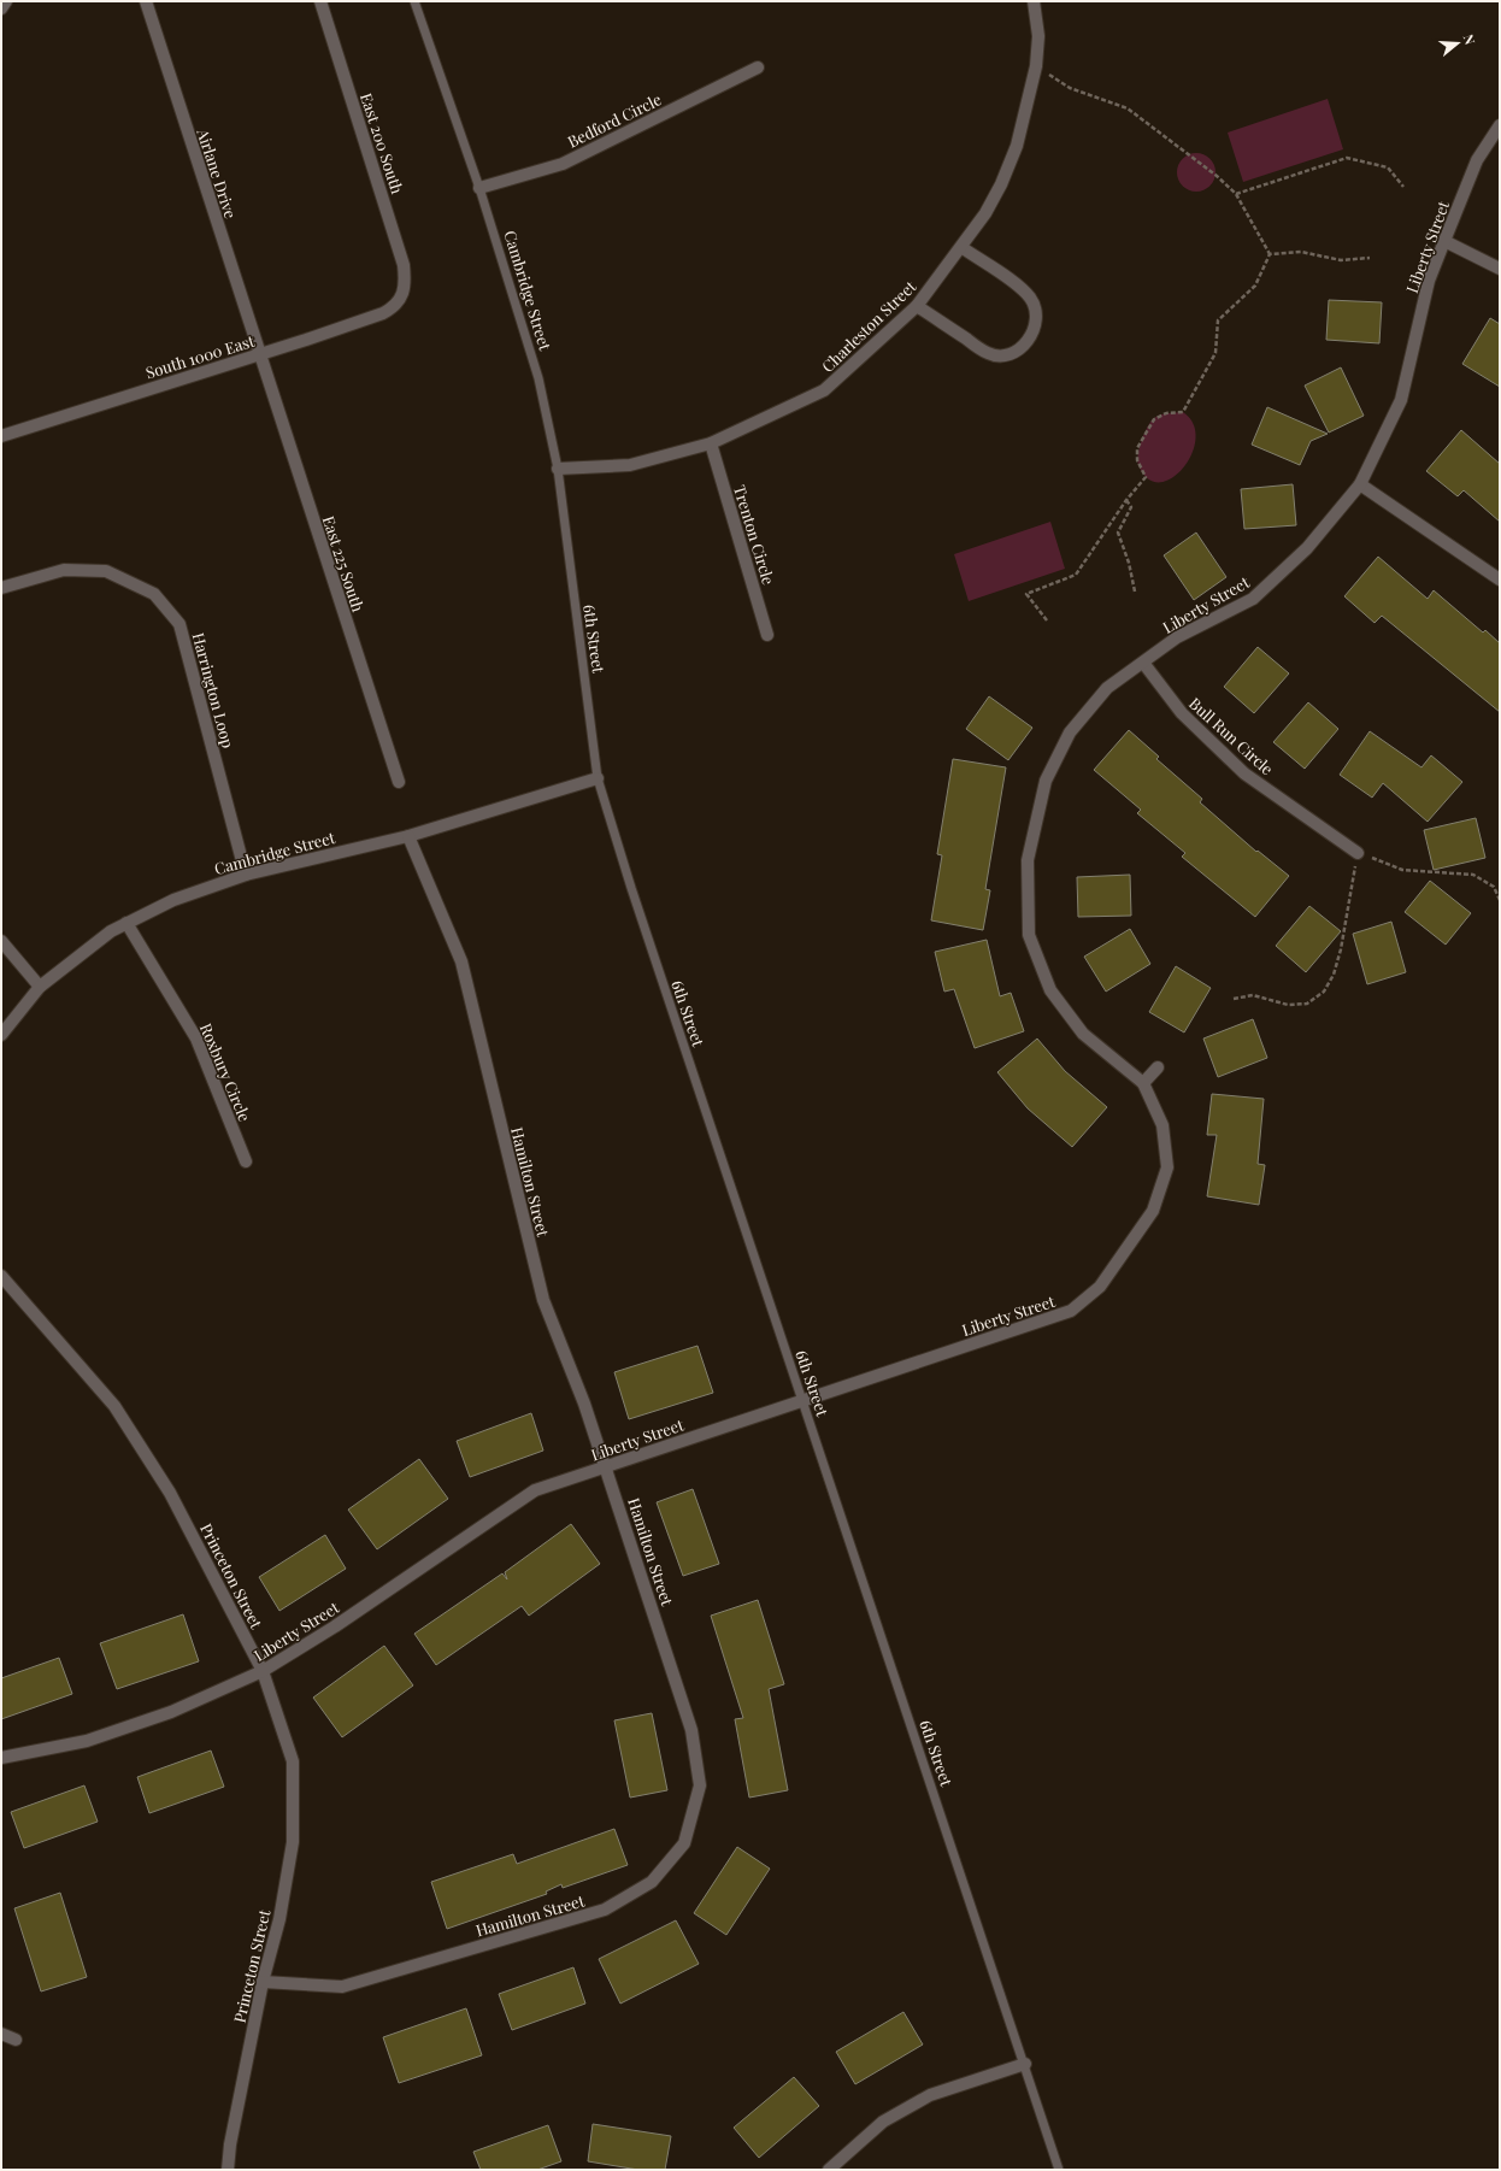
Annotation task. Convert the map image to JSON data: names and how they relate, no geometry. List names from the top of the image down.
{
  "streets": {
    "street": [
      "Bedford Circle",
      "East 200 South",
      "Airlane Drive",
      "Liberty Street",
      "Cambridge Street",
      "Charleston Street",
      "South 1000 East",
      "Trenton Circle",
      "East 225 South",
      "Harrington Loop",
      "Bull Run Circle",
      "Roxbury Circle",
      "Hamilton Street",
      "Princeton Street"
    ],
    "lane": ["6th Street"]
  },
  "crossings": [
    ["Bedford Circle", "Cambridge Street"],
    ["East 200 South", "South 1000 East"],
    ["Airlane Drive", "South 1000 East"],
    ["Airlane Drive", "East 225 South"],
    ["Liberty Street", "6th Street"],
    ["Liberty Street", "Bull Run Circle"],
    ["Liberty Street", "Hamilton Street"],
    ["Liberty Street", "Princeton Street"],
    ["Cambridge Street", "Charleston Street"],
    ["Cambridge Street", "6th Street"],
    ["Cambridge Street", "Harrington Loop"],
    ["Cambridge Street", "Roxbury Circle"],
    ["Cambridge Street", "Hamilton Street"],
    ["Charleston Street", "Trenton Circle"],
    ["South 1000 East", "East 225 South"],
    ["Hamilton Street", "Princeton Street"]
  ],
  "north": "right"
}
